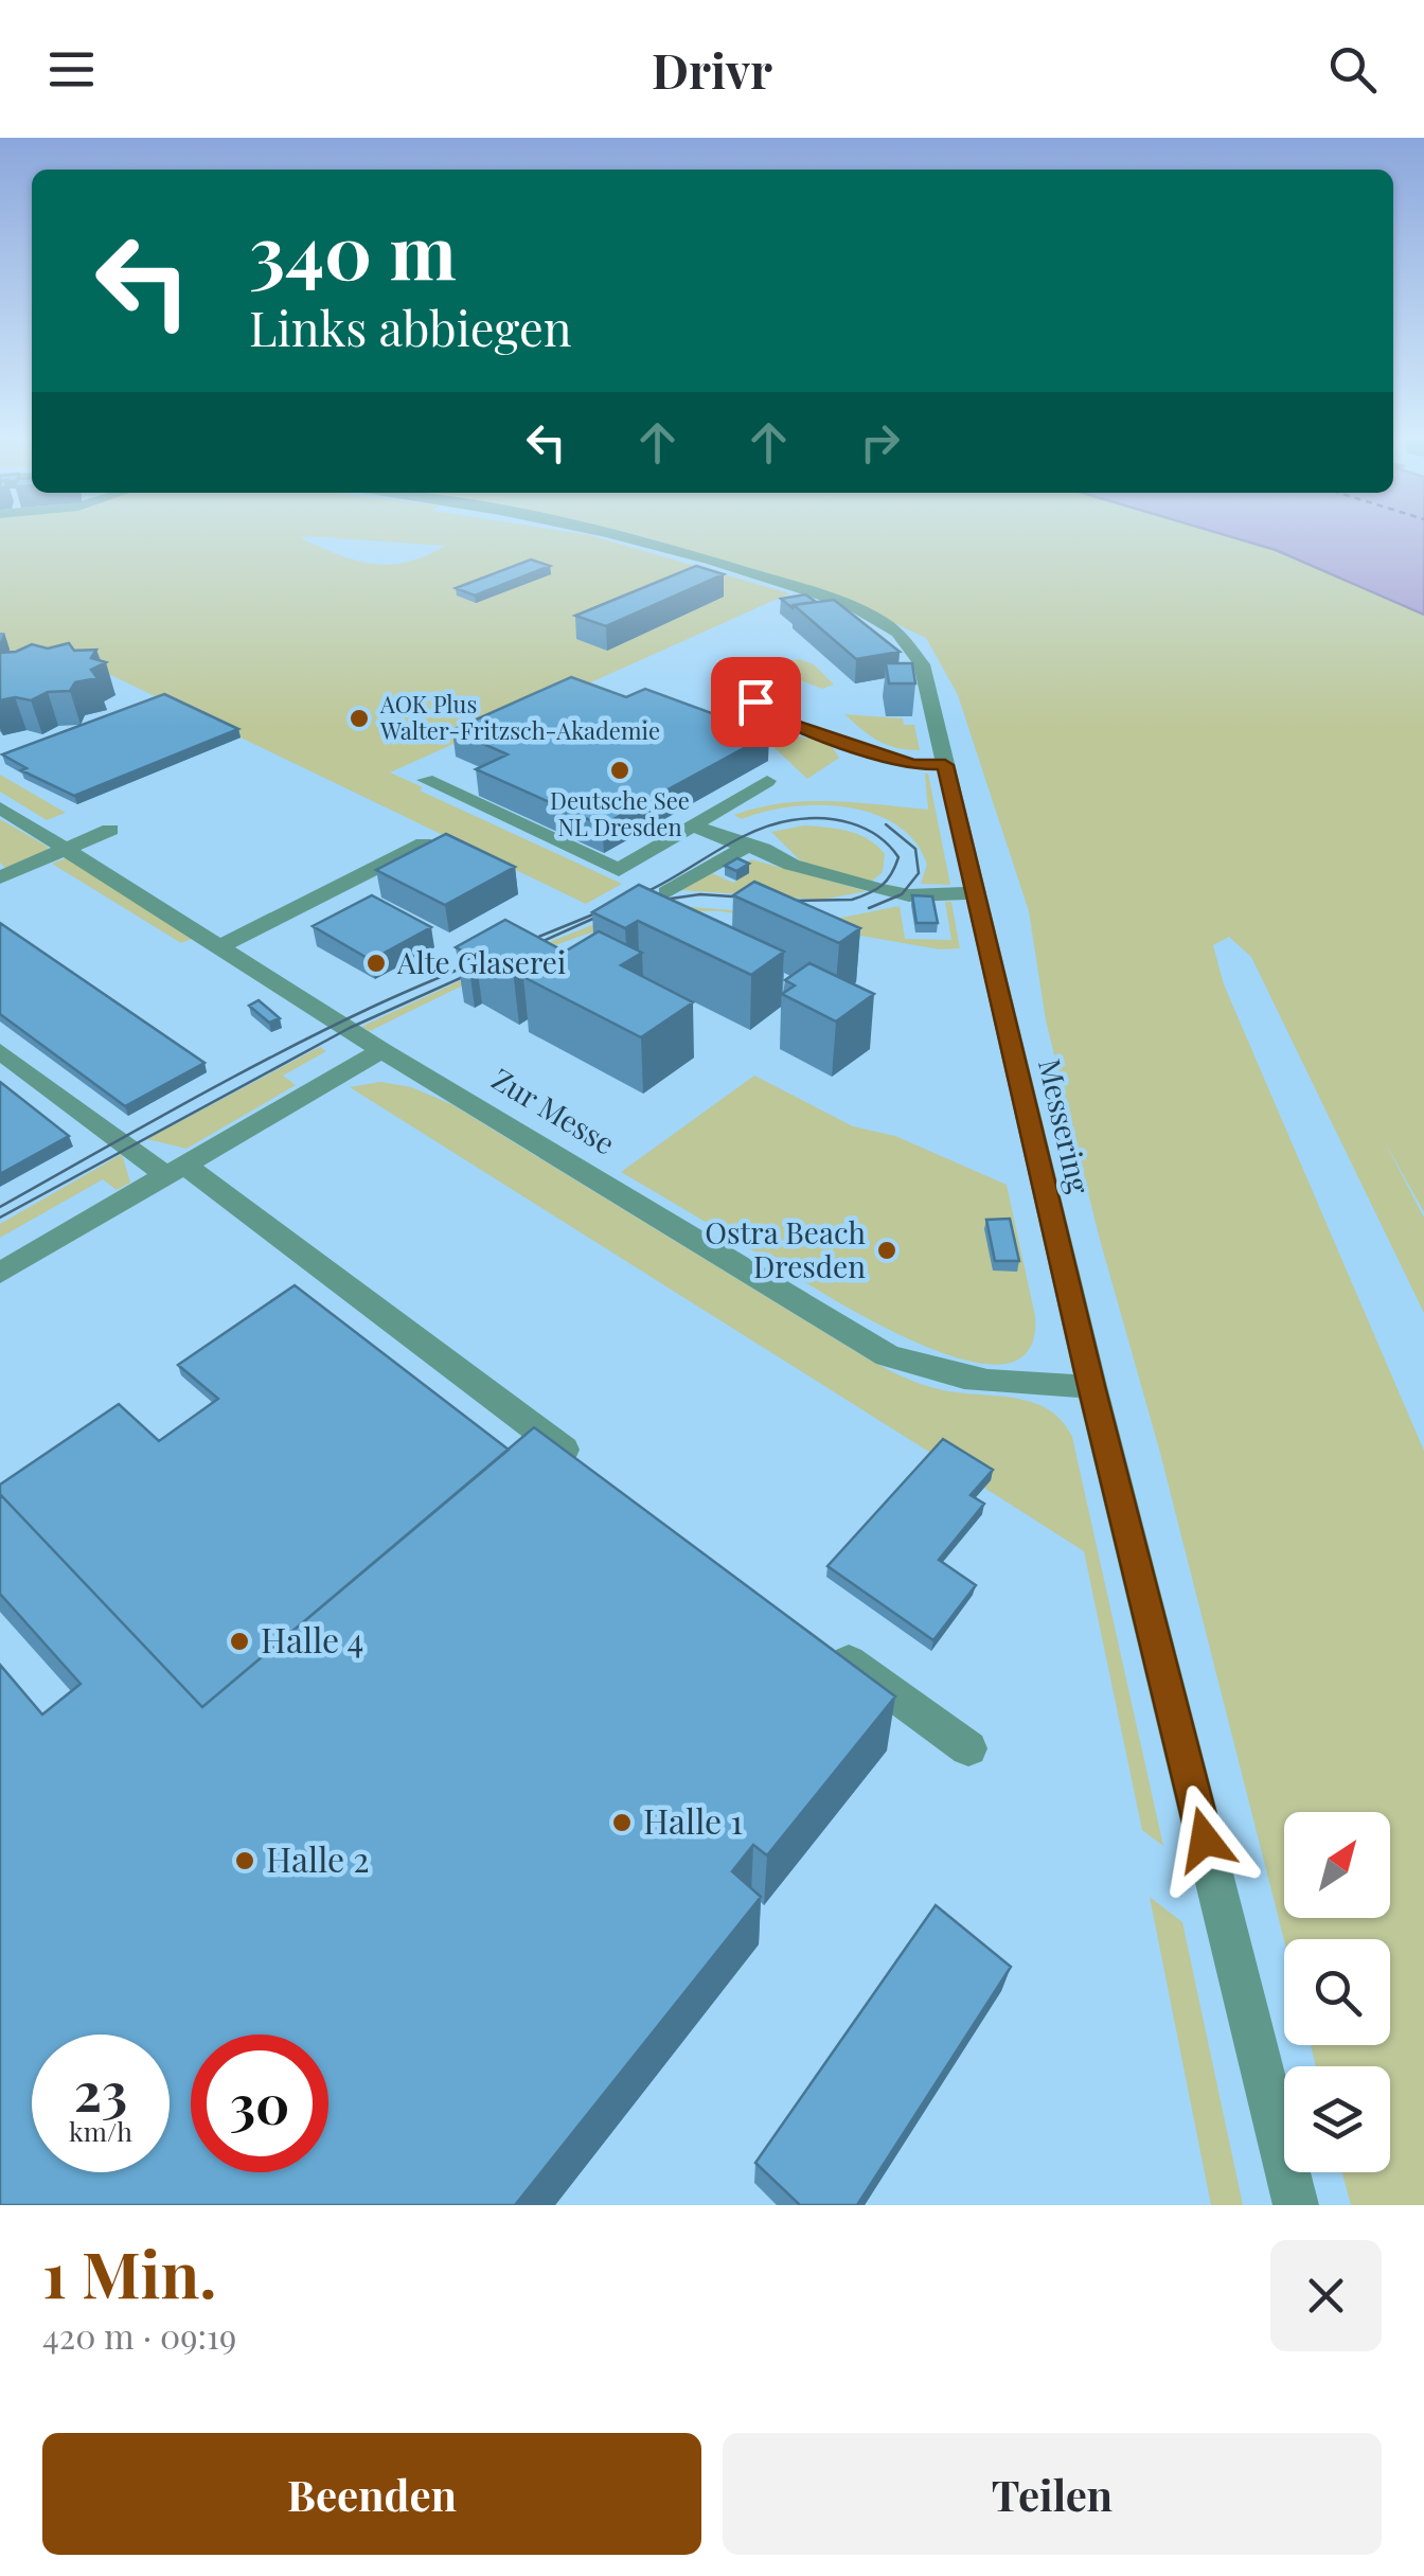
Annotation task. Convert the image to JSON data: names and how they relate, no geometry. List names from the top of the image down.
{
  "streets": {
    "street": ["Zur Messe", "Messering"]
  },
  "crossings": [
    ["Zur Messe", "Messering"]
  ],
  "places": [
    "AOK Plus Walter-Fritzsch-Akademie",
    "Deutsche See NL Dresden",
    "Alte Glaserei",
    "Ostra Beach Dresden",
    "Halle 4",
    "Halle 1",
    "Halle 2"
  ],
  "north": "top right",
  "page": {
    "header": "Drivr",
    "turn": ["340 m", "Links abbiegen"],
    "speed": "23 km/h",
    "limit": "30",
    "heading": ["1 Min.", "420 m · 09:19"],
    "buttons": ["Beenden", "Teilen"]
  }
}
